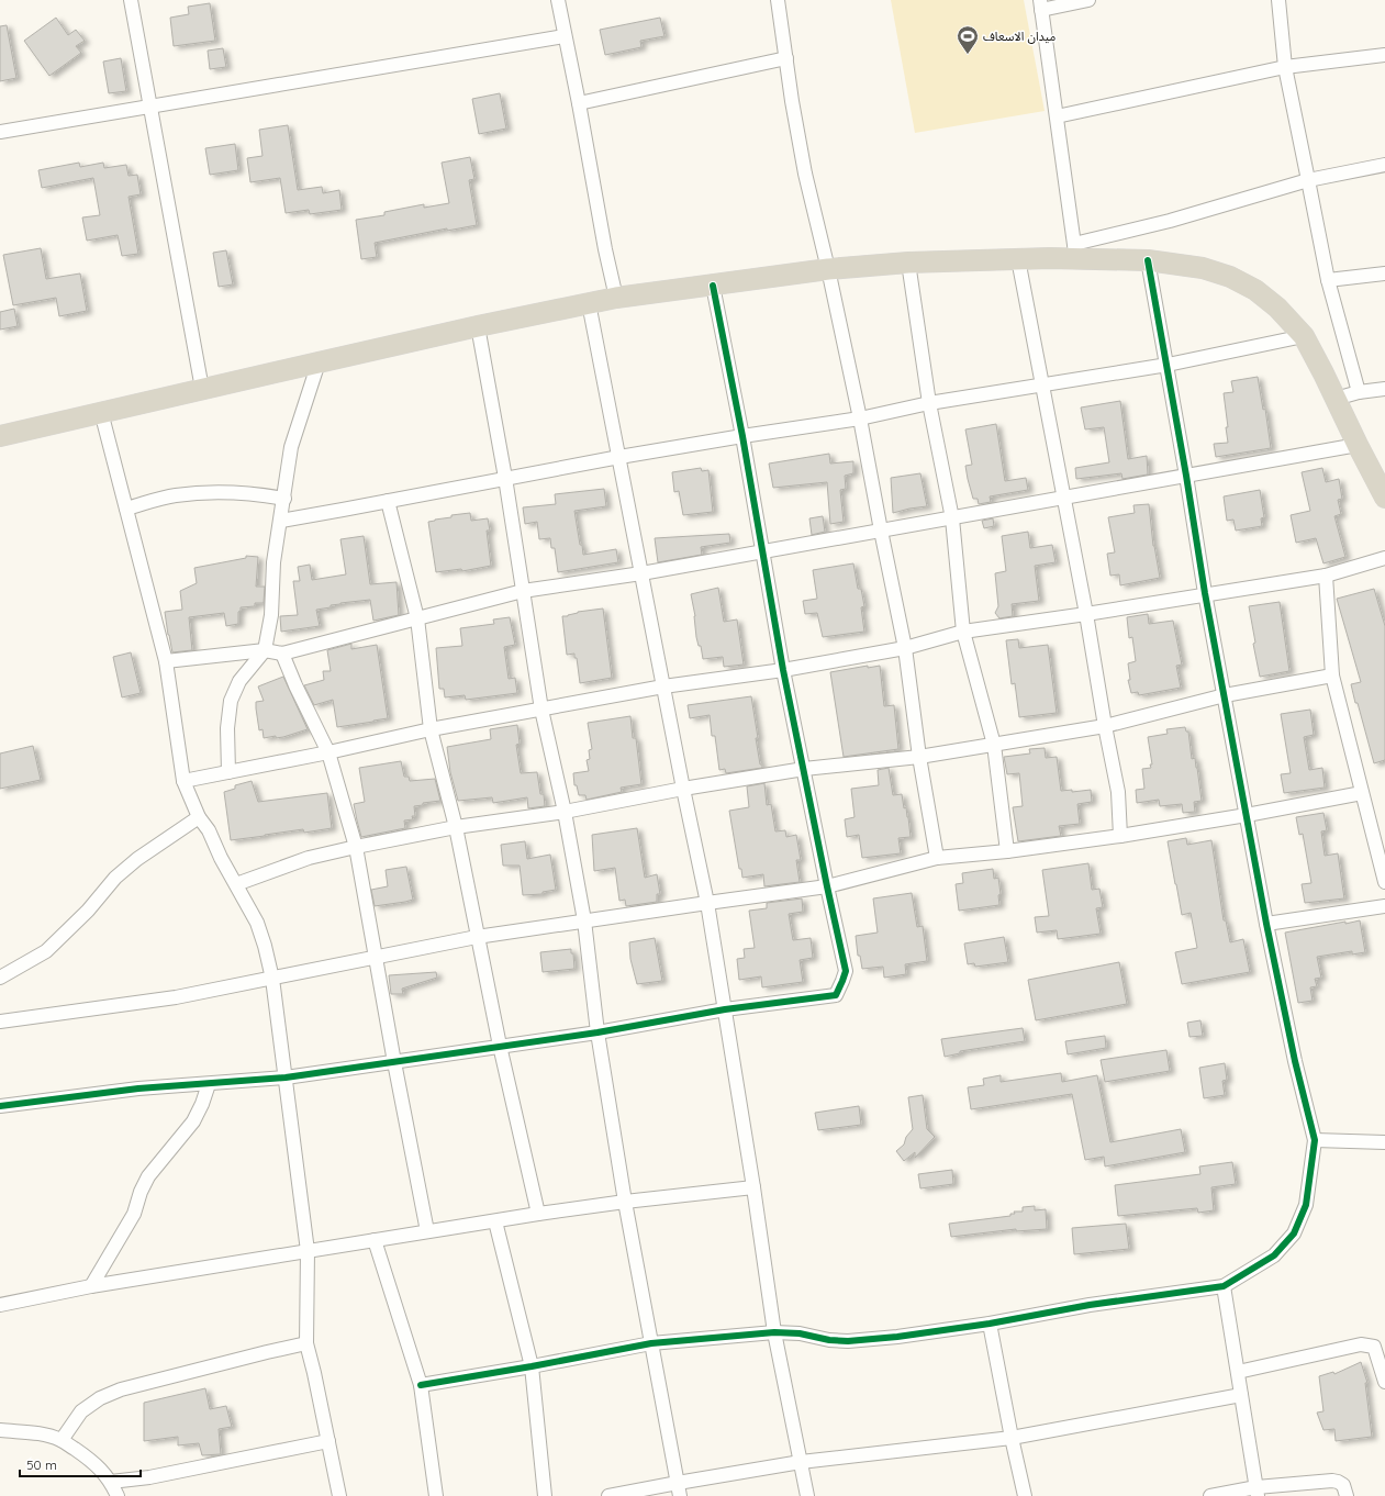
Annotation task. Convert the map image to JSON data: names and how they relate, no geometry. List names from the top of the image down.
{
  "places": {
    "sports": ["ميدان الاسعاف"]
  },
  "scale_bar": "50 m"
}
